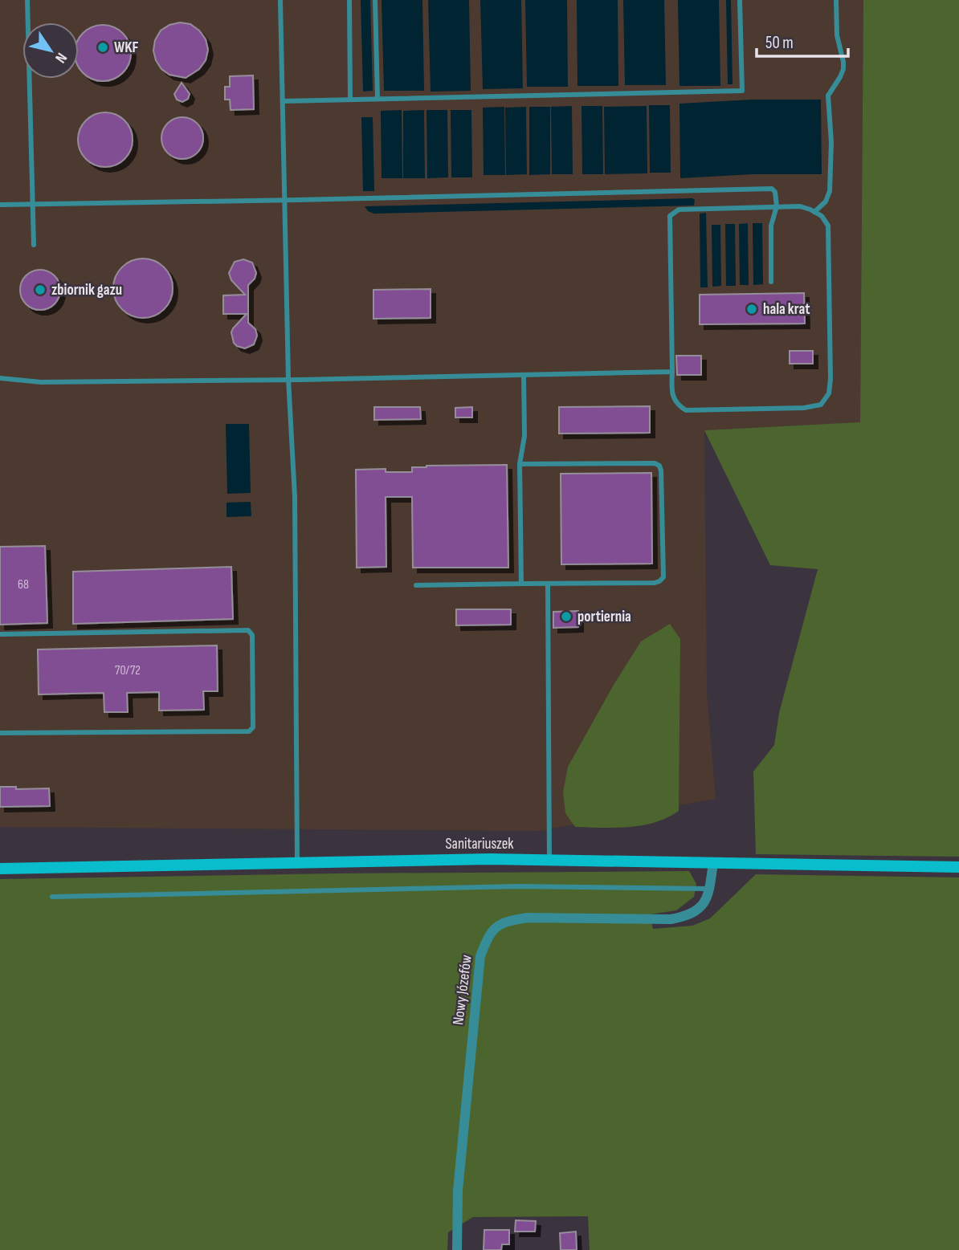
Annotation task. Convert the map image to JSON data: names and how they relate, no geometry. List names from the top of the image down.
{
  "streets": {
    "street": ["Sanitariuszek", "Nowy Józefów"]
  },
  "crossings": [
    ["Sanitariuszek", "Nowy Józefów"]
  ],
  "places": [
    "WKF",
    "zbiornik gazu",
    "hala krat",
    "portiernia"
  ],
  "house_numbers": ["68", "70/72"],
  "scale_bar": "50 m",
  "north": "bottom right"
}
